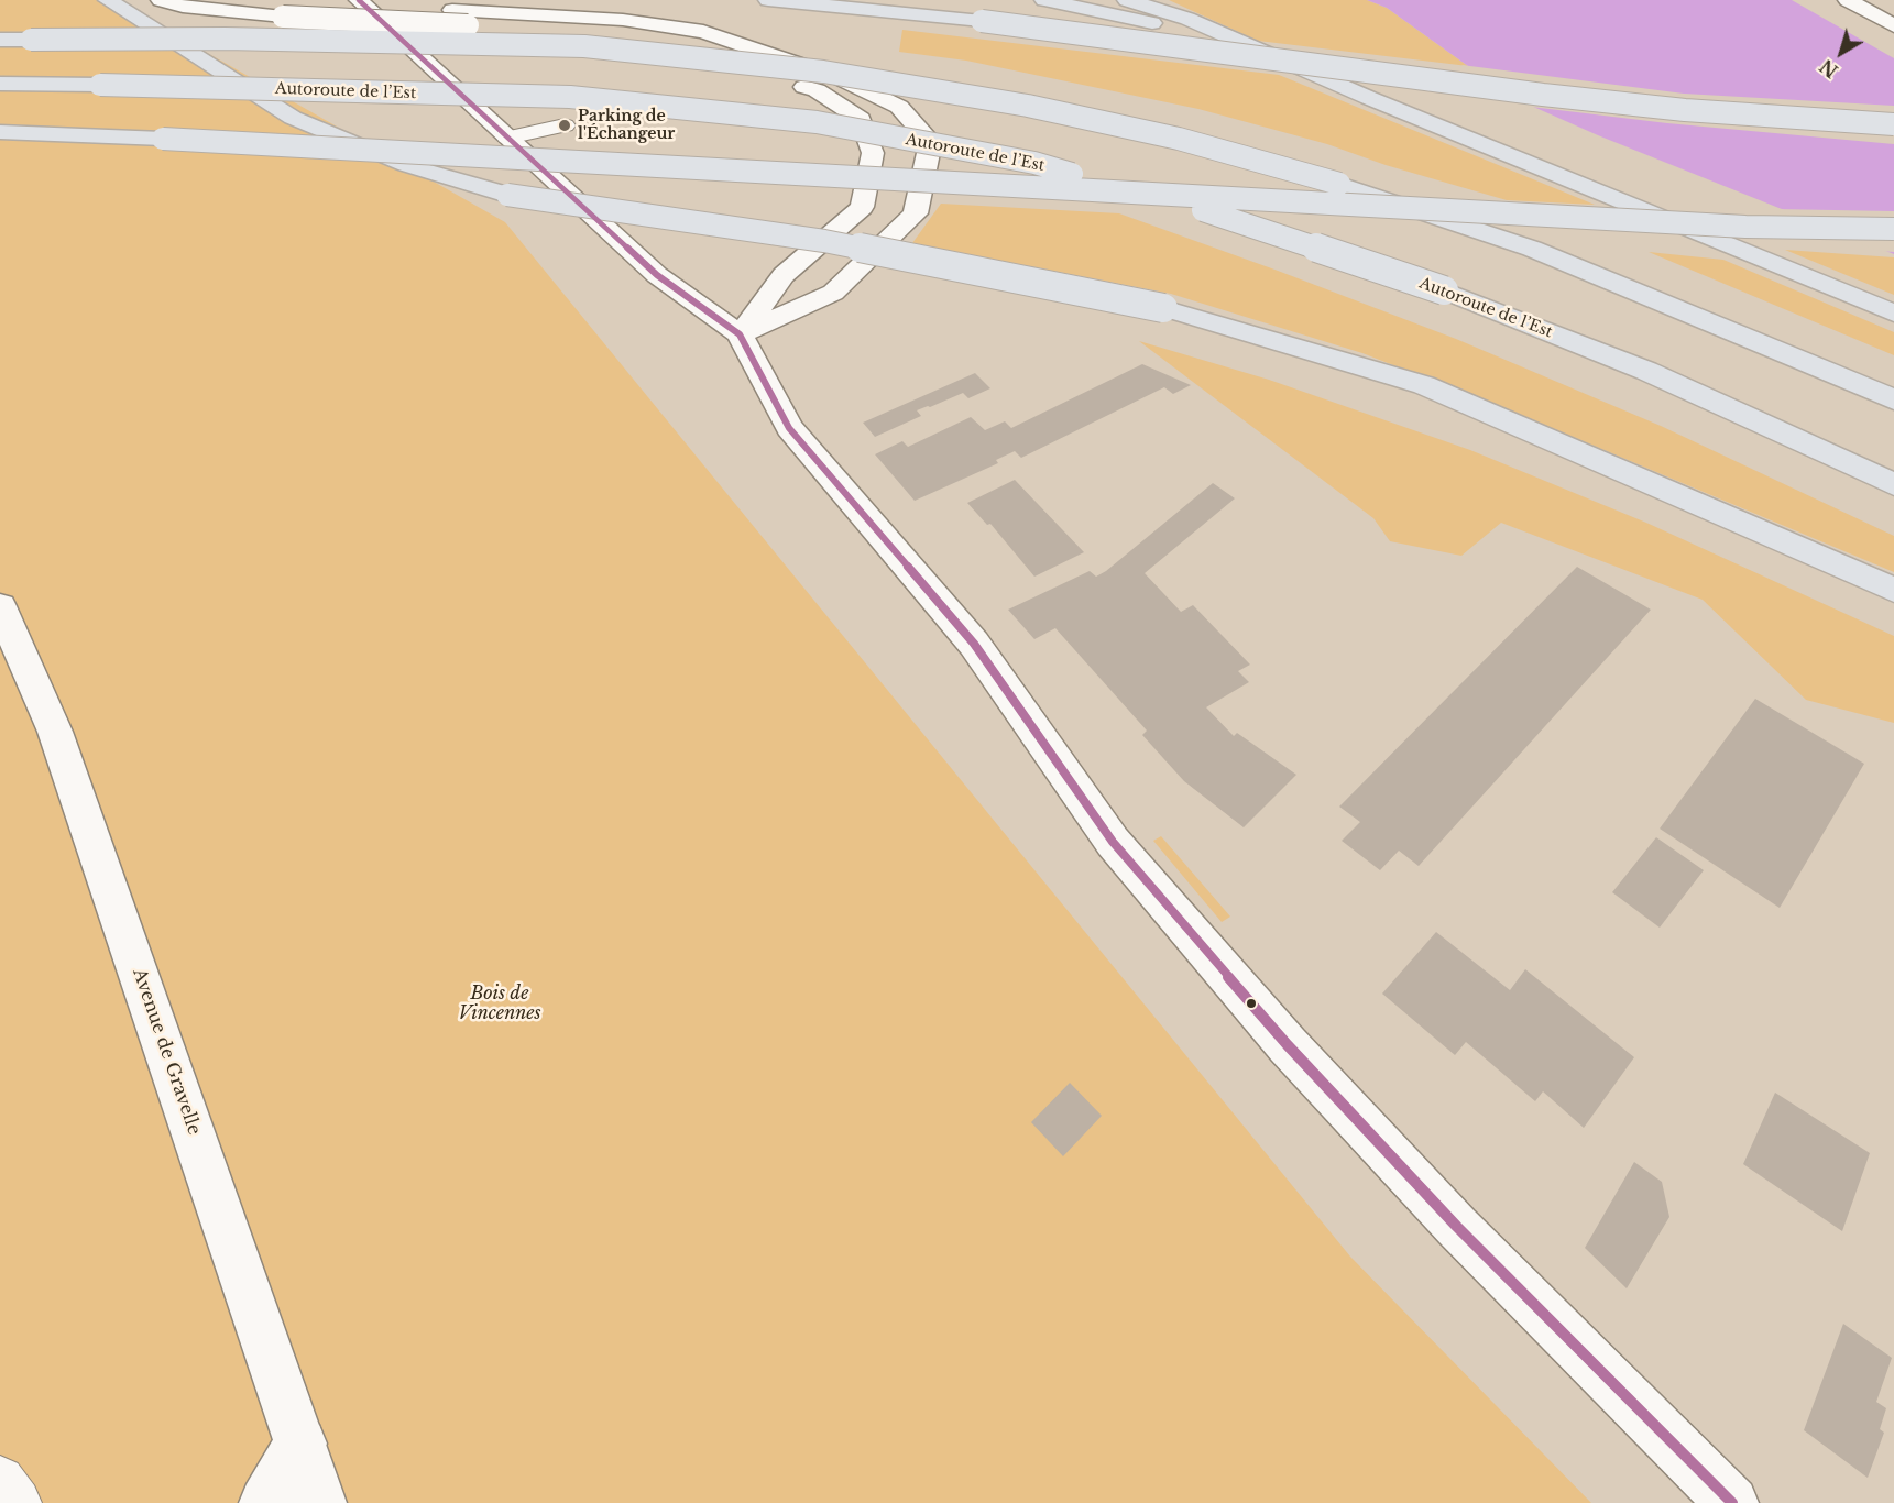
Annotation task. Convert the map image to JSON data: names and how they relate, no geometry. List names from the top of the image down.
{
  "streets": {
    "highway": ["Autoroute de l’Est"],
    "street": ["Avenue de Gravelle"]
  },
  "parks": ["Bois de Vincennes"],
  "places": ["Parking de l'Échangeur"],
  "north": "bottom left"
}
